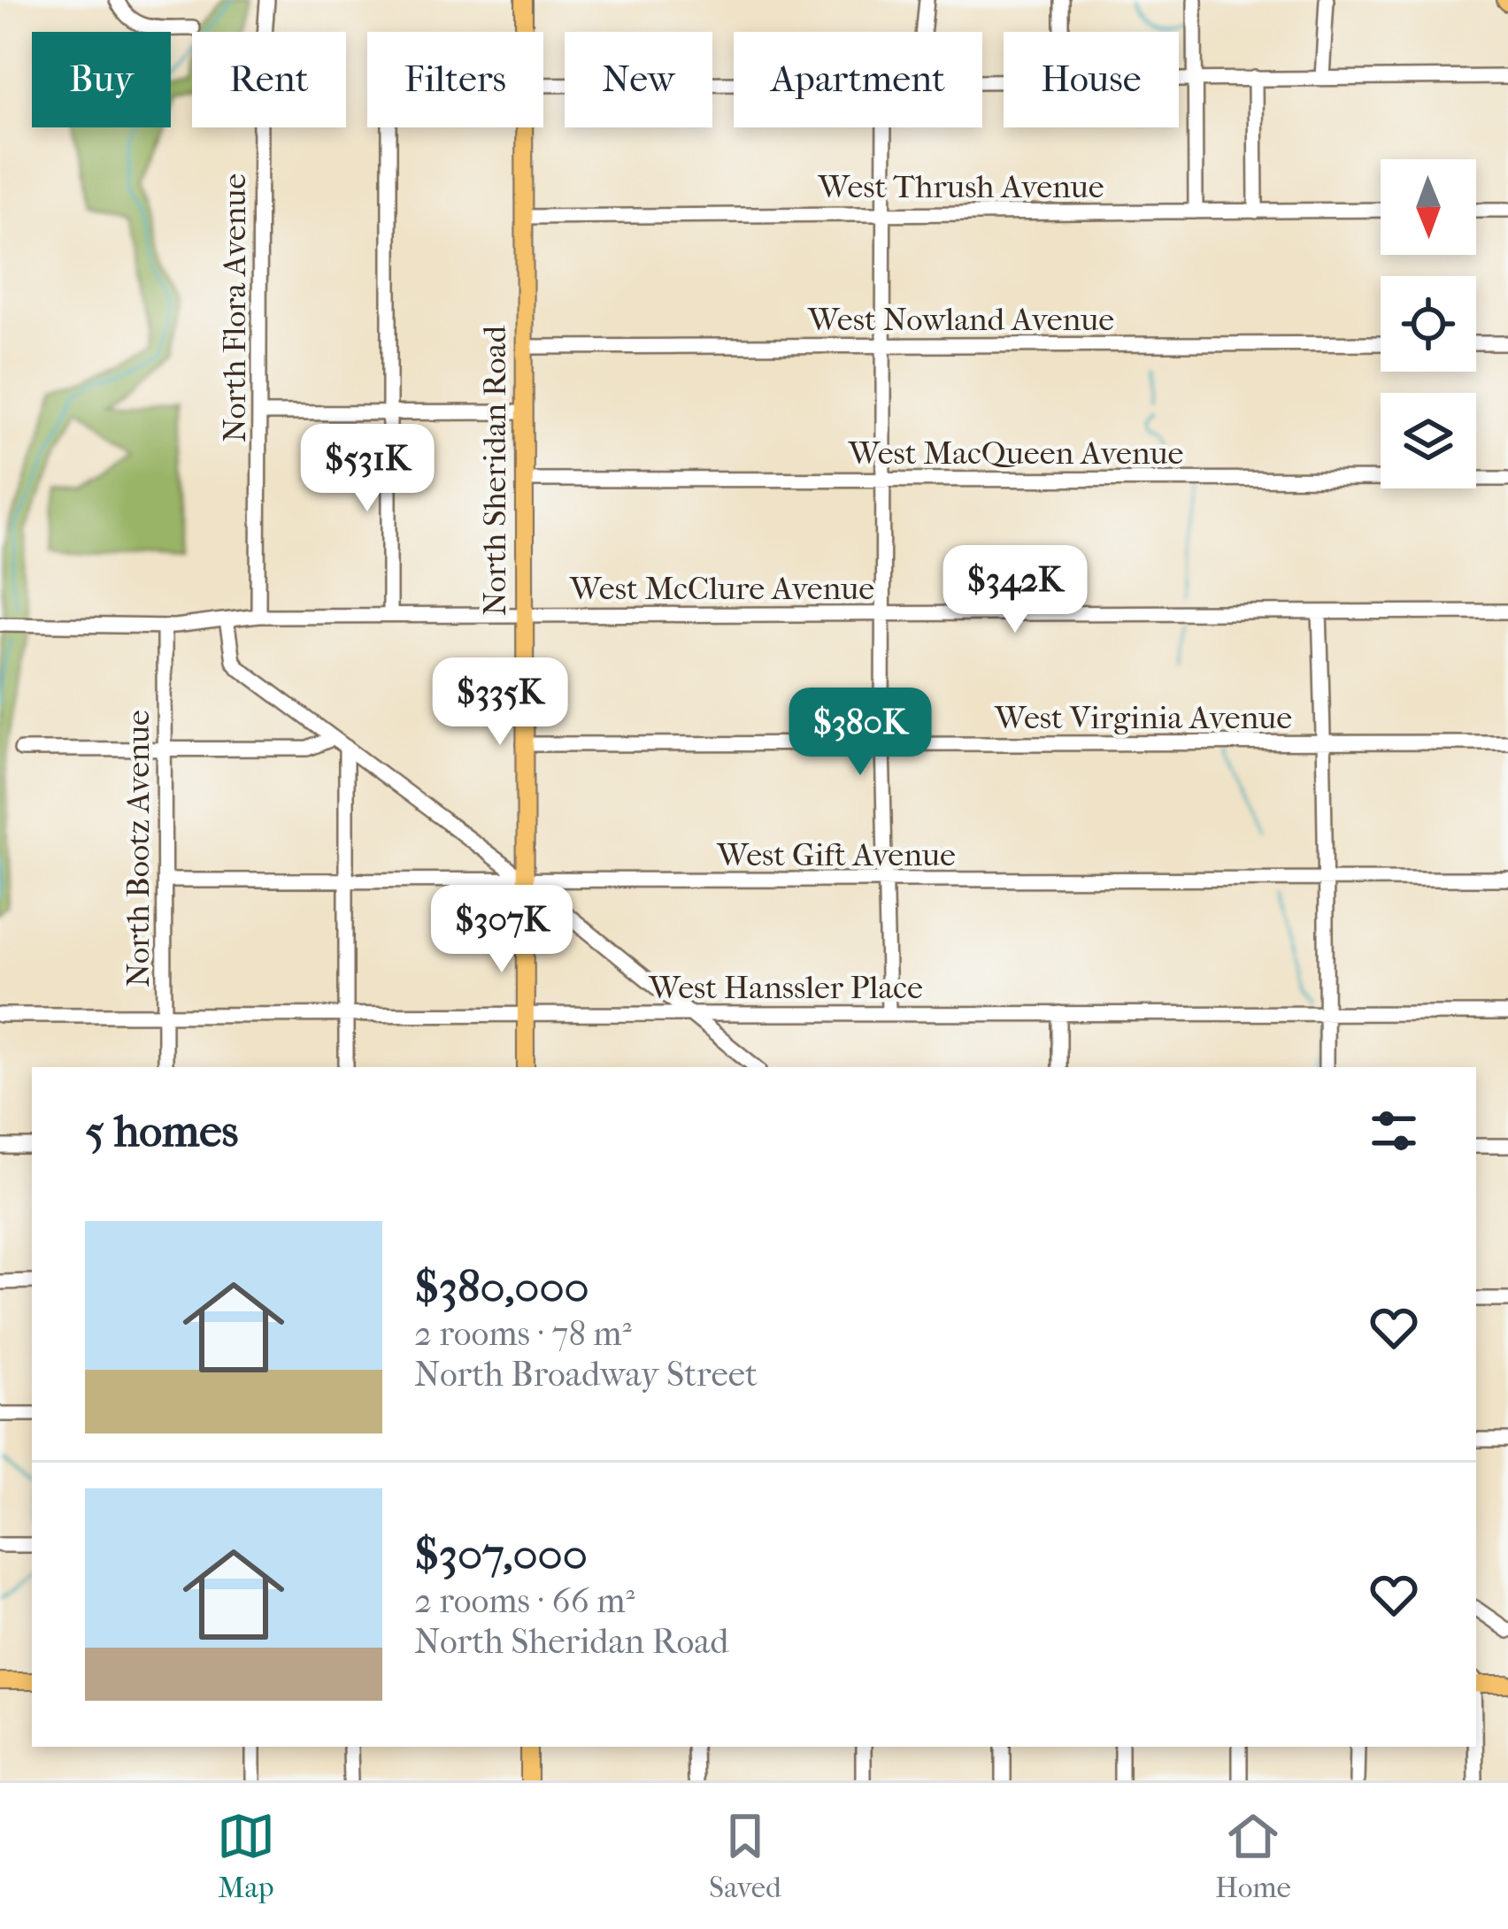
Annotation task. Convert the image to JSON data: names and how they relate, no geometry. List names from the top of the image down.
{
  "streets": {
    "main road": ["North Sheridan Road"],
    "street": [
      "West Thrush Avenue",
      "North Flora Avenue",
      "West Nowland Avenue",
      "West MacQueen Avenue",
      "West McClure Avenue",
      "West Virginia Avenue",
      "North Bootz Avenue",
      "West Gift Avenue",
      "West Hanssler Place"
    ]
  },
  "crossings": [
    ["West Thrush Avenue", "North Sheridan Road"],
    ["North Flora Avenue", "West McClure Avenue"],
    ["West Nowland Avenue", "North Sheridan Road"],
    ["West MacQueen Avenue", "North Sheridan Road"],
    ["North Sheridan Road", "West McClure Avenue"],
    ["North Sheridan Road", "West Virginia Avenue"],
    ["North Sheridan Road", "West Gift Avenue"],
    ["North Sheridan Road", "West Hanssler Place"],
    ["West McClure Avenue", "North Bootz Avenue"],
    ["North Bootz Avenue", "West Gift Avenue"],
    ["North Bootz Avenue", "West Hanssler Place"]
  ],
  "north": "bottom",
  "page": {
    "chip": [
      "Buy",
      "Rent",
      "Filters",
      "New",
      "Apartment",
      "House"
    ],
    "price": [
      "$531K",
      "$342K",
      "$335K",
      "$380K",
      "$307K"
    ],
    "heading": "5 homes",
    "list": [
      {
        "name": "$380,000",
        "note": "2 rooms · 78 m² · North Broadway Street"
      },
      {
        "name": "$307,000",
        "note": "2 rooms · 66 m² · North Sheridan Road"
      }
    ],
    "tabs": ["Map", "Saved", "Home"]
  }
}
